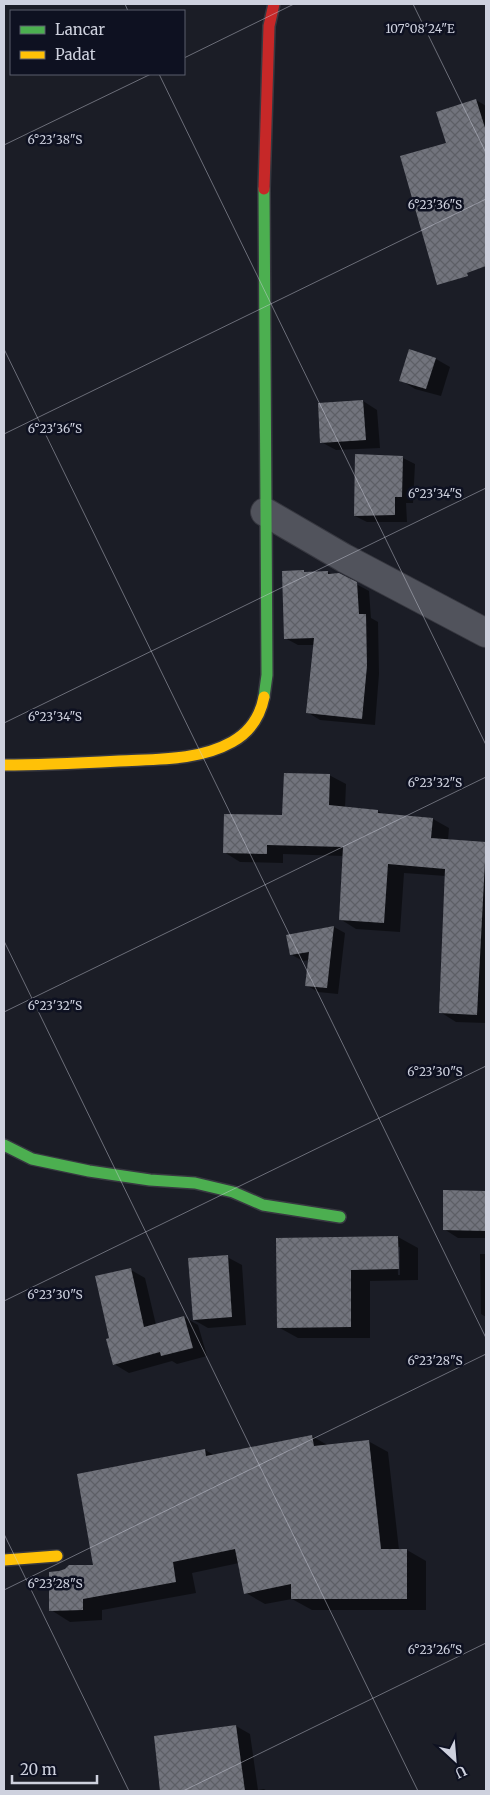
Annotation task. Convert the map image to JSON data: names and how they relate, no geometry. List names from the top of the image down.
{
  "legend": ["Lancar", "Padat"],
  "scale_bar": "20 m",
  "north": "bottom right",
  "coordinates": [
    "107°08'24\"E",
    "6°23'38\"S",
    "6°23'36\"S",
    "6°23'34\"S",
    "6°23'32\"S",
    "6°23'30\"S",
    "6°23'28\"S",
    "6°23'26\"S"
  ]
}
